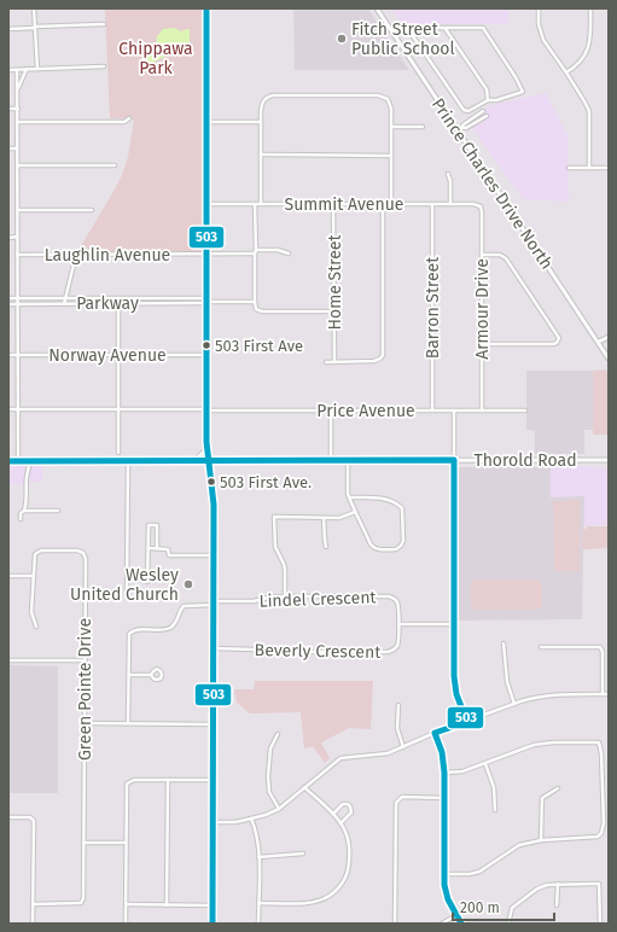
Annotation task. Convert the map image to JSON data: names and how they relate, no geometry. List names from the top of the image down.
{
  "streets": {
    "street": [
      "Prince Charles Drive North",
      "Summit Avenue",
      "Laughlin Avenue",
      "Home Street",
      "Parkway",
      "Barron Street",
      "Armour Drive",
      "Norway Avenue",
      "Price Avenue",
      "Thorold Road",
      "Lindel Crescent",
      "Beverly Crescent",
      "Green Pointe Drive"
    ]
  },
  "crossings": [
    ["Summit Avenue", "Home Street"],
    ["Summit Avenue", "Barron Street"],
    ["Summit Avenue", "Armour Drive"],
    ["Barron Street", "Price Avenue"],
    ["Armour Drive", "Price Avenue"],
    ["Lindel Crescent", "Beverly Crescent"]
  ],
  "parks": ["Chippawa Park"],
  "places": [
    "Fitch Street Public School",
    "503 First Ave",
    "503 First Ave.",
    "Wesley United Church"
  ],
  "lines": ["transit line 503"],
  "scale_bar": "200 m"
}
